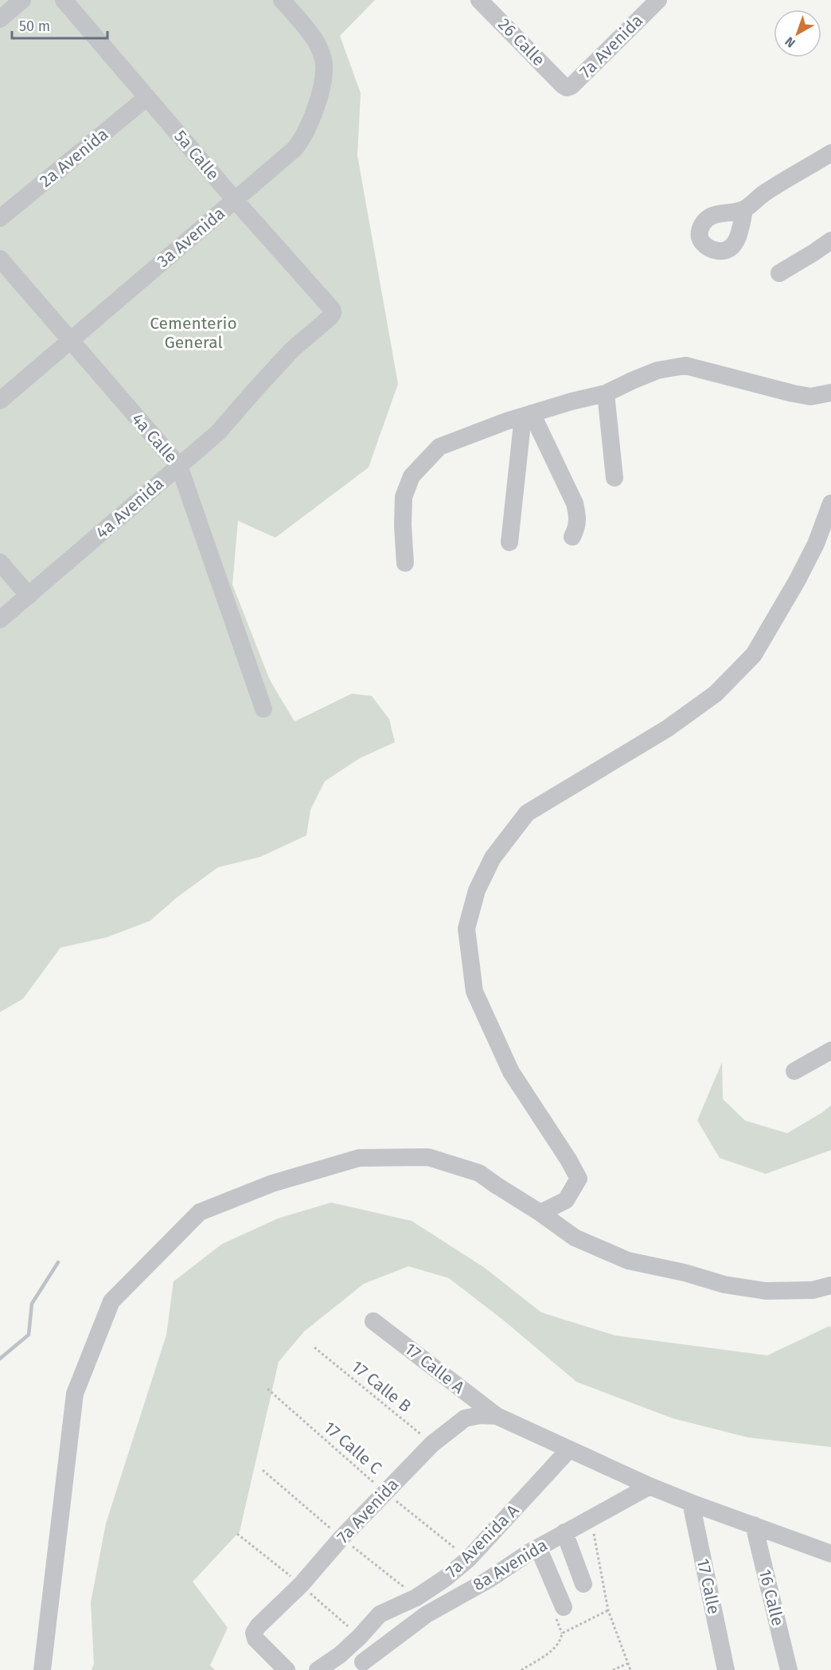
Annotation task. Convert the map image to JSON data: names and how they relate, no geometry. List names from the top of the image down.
{
  "streets": {
    "street": [
      "26 Calle",
      "7a Avenida",
      "5a Calle",
      "2a Avenida",
      "3a Avenida",
      "4a Calle",
      "4a Avenida",
      "17 Calle A",
      "7a Avenida A",
      "8a Avenida",
      "17 Calle",
      "16 Calle"
    ],
    "path": ["17 Calle B", "17 Calle C"]
  },
  "crossings": [
    ["26 Calle", "7a Avenida"],
    ["7a Avenida", "17 Calle A"],
    ["7a Avenida", "17 Calle B"],
    ["7a Avenida", "17 Calle C"],
    ["5a Calle", "2a Avenida"],
    ["5a Calle", "3a Avenida"],
    ["5a Calle", "4a Avenida"],
    ["3a Avenida", "4a Calle"],
    ["4a Calle", "4a Avenida"],
    ["17 Calle C", "7a Avenida A"]
  ],
  "parks": ["Cementerio General"],
  "scale_bar": "50 m",
  "north": "bottom left"
}
